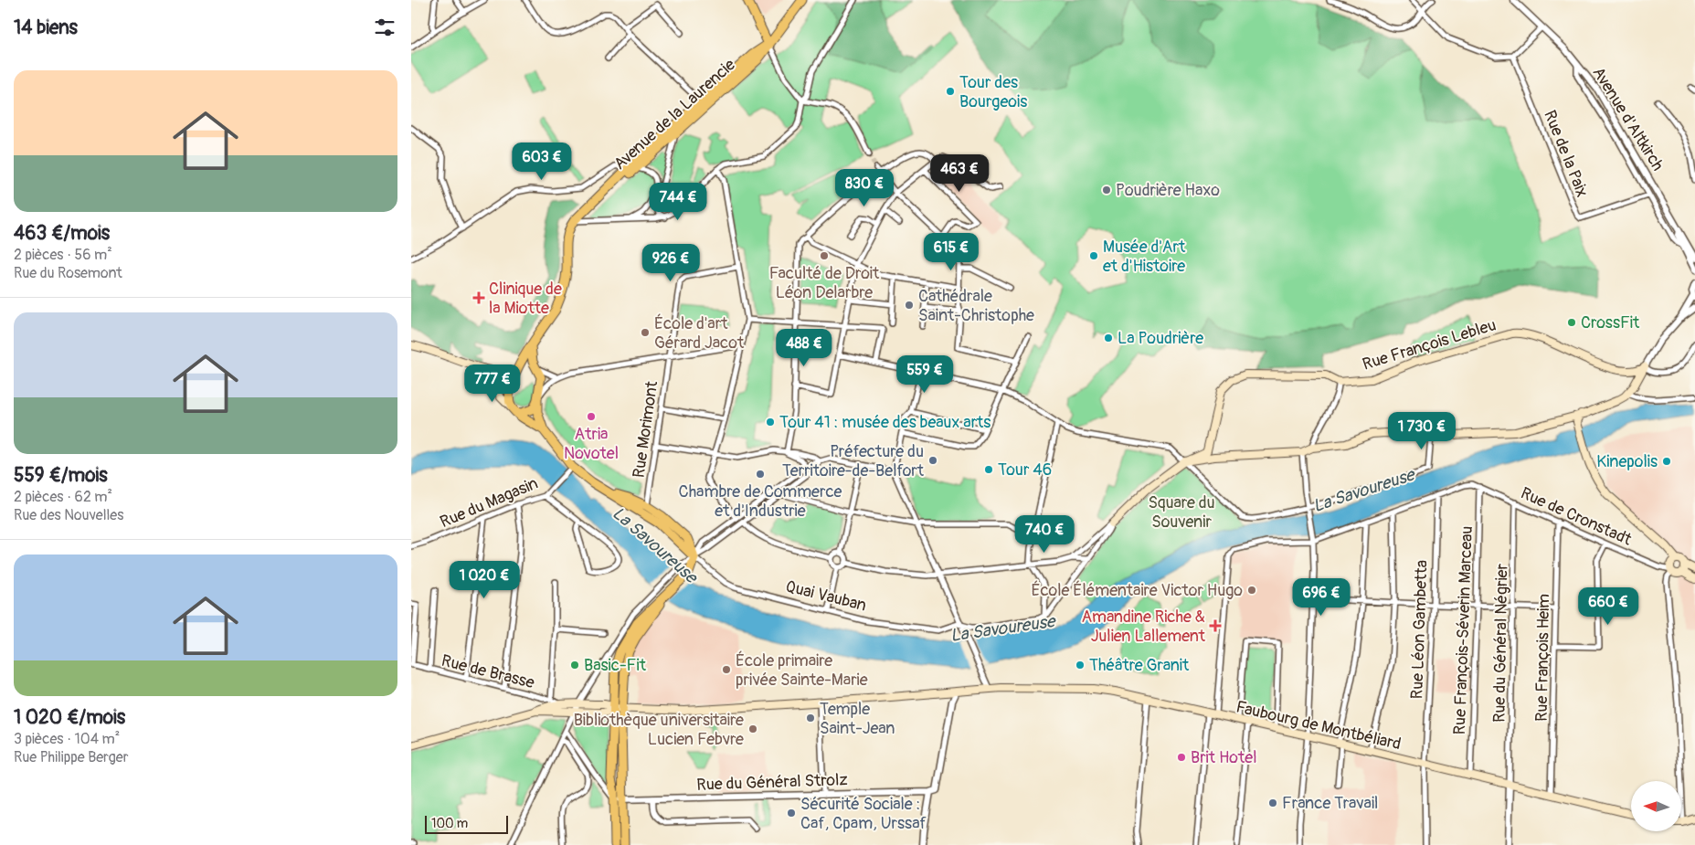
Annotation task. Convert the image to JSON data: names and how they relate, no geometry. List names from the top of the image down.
{
  "streets": {
    "main road": [
      "Avenue de la Laurencie",
      "Rue François Lebleu",
      "Quai Vauban",
      "Faubourg de Montbéliard"
    ],
    "street": [
      "Avenue d'Altkirch",
      "Rue de la Paix",
      "Rue Morimont",
      "Rue du Magasin",
      "Rue de Cronstadt",
      "Rue Léon Gambetta",
      "Rue François-Séverin Marceau",
      "Rue du Général Négrier",
      "Rue François Heim",
      "Rue de Brasse",
      "Rue du Général Strolz"
    ]
  },
  "crossings": [
    ["Rue Morimont", "Quai Vauban"],
    ["Rue du Magasin", "Quai Vauban"],
    ["Rue de Cronstadt", "Rue Léon Gambetta"],
    ["Rue de Cronstadt", "Rue François-Séverin Marceau"],
    ["Rue de Cronstadt", "Rue du Général Négrier"],
    ["Rue de Cronstadt", "Rue François Heim"],
    ["Rue Léon Gambetta", "Faubourg de Montbéliard"],
    ["Rue François-Séverin Marceau", "Faubourg de Montbéliard"],
    ["Rue du Général Négrier", "Faubourg de Montbéliard"],
    ["Rue François Heim", "Faubourg de Montbéliard"]
  ],
  "water": ["La Savoureuse"],
  "parks": ["Square du Souvenir"],
  "places": {
    "other": [
      "Tour des Bourgeois",
      "Poudrière Haxo",
      "Faculté de Droit Léon Delarbre",
      "Musée d'Art et d'Histoire",
      "Cathédrale Saint-Christophe",
      "CrossFit",
      "École d'art Gérard Jacot",
      "La Poudrière",
      "Atria Novotel",
      "Tour 41 : musée des beaux arts",
      "Préfecture du Territoire-de-Belfort",
      "Kinepolis",
      "Tour 46",
      "Chambre de Commerce et d'Industrie",
      "École Élémentaire Victor Hugo",
      "Basic-Fit",
      "Théâtre Granit",
      "École primaire privée Sainte-Marie",
      "Temple Saint-Jean",
      "Bibliothèque universitaire Lucien Febvre",
      "Brit Hotel",
      "France Travail",
      "Sécurité Sociale : Caf, Cpam, Urssaf"
    ],
    "health": ["Clinique de la Miotte", "Amandine Riche & Julien Lallement"]
  },
  "scale_bar": "100 m",
  "north": "left",
  "page": {
    "heading": "14 biens",
    "list": [
      {
        "name": "463 €/mois",
        "note": "2 pièces · 56 m² · Rue du Rosemont"
      },
      {
        "name": "559 €/mois",
        "note": "2 pièces · 62 m² · Rue des Nouvelles"
      },
      {
        "name": "1 020 €/mois",
        "note": "3 pièces · 104 m² · Rue Philippe Berger"
      }
    ],
    "price": [
      "603 €",
      "463 €",
      "830 €",
      "744 €",
      "615 €",
      "926 €",
      "488 €",
      "559 €",
      "777 €",
      "1 730 €",
      "740 €",
      "1 020 €",
      "696 €",
      "660 €"
    ],
    "scale": "100 m"
  }
}
